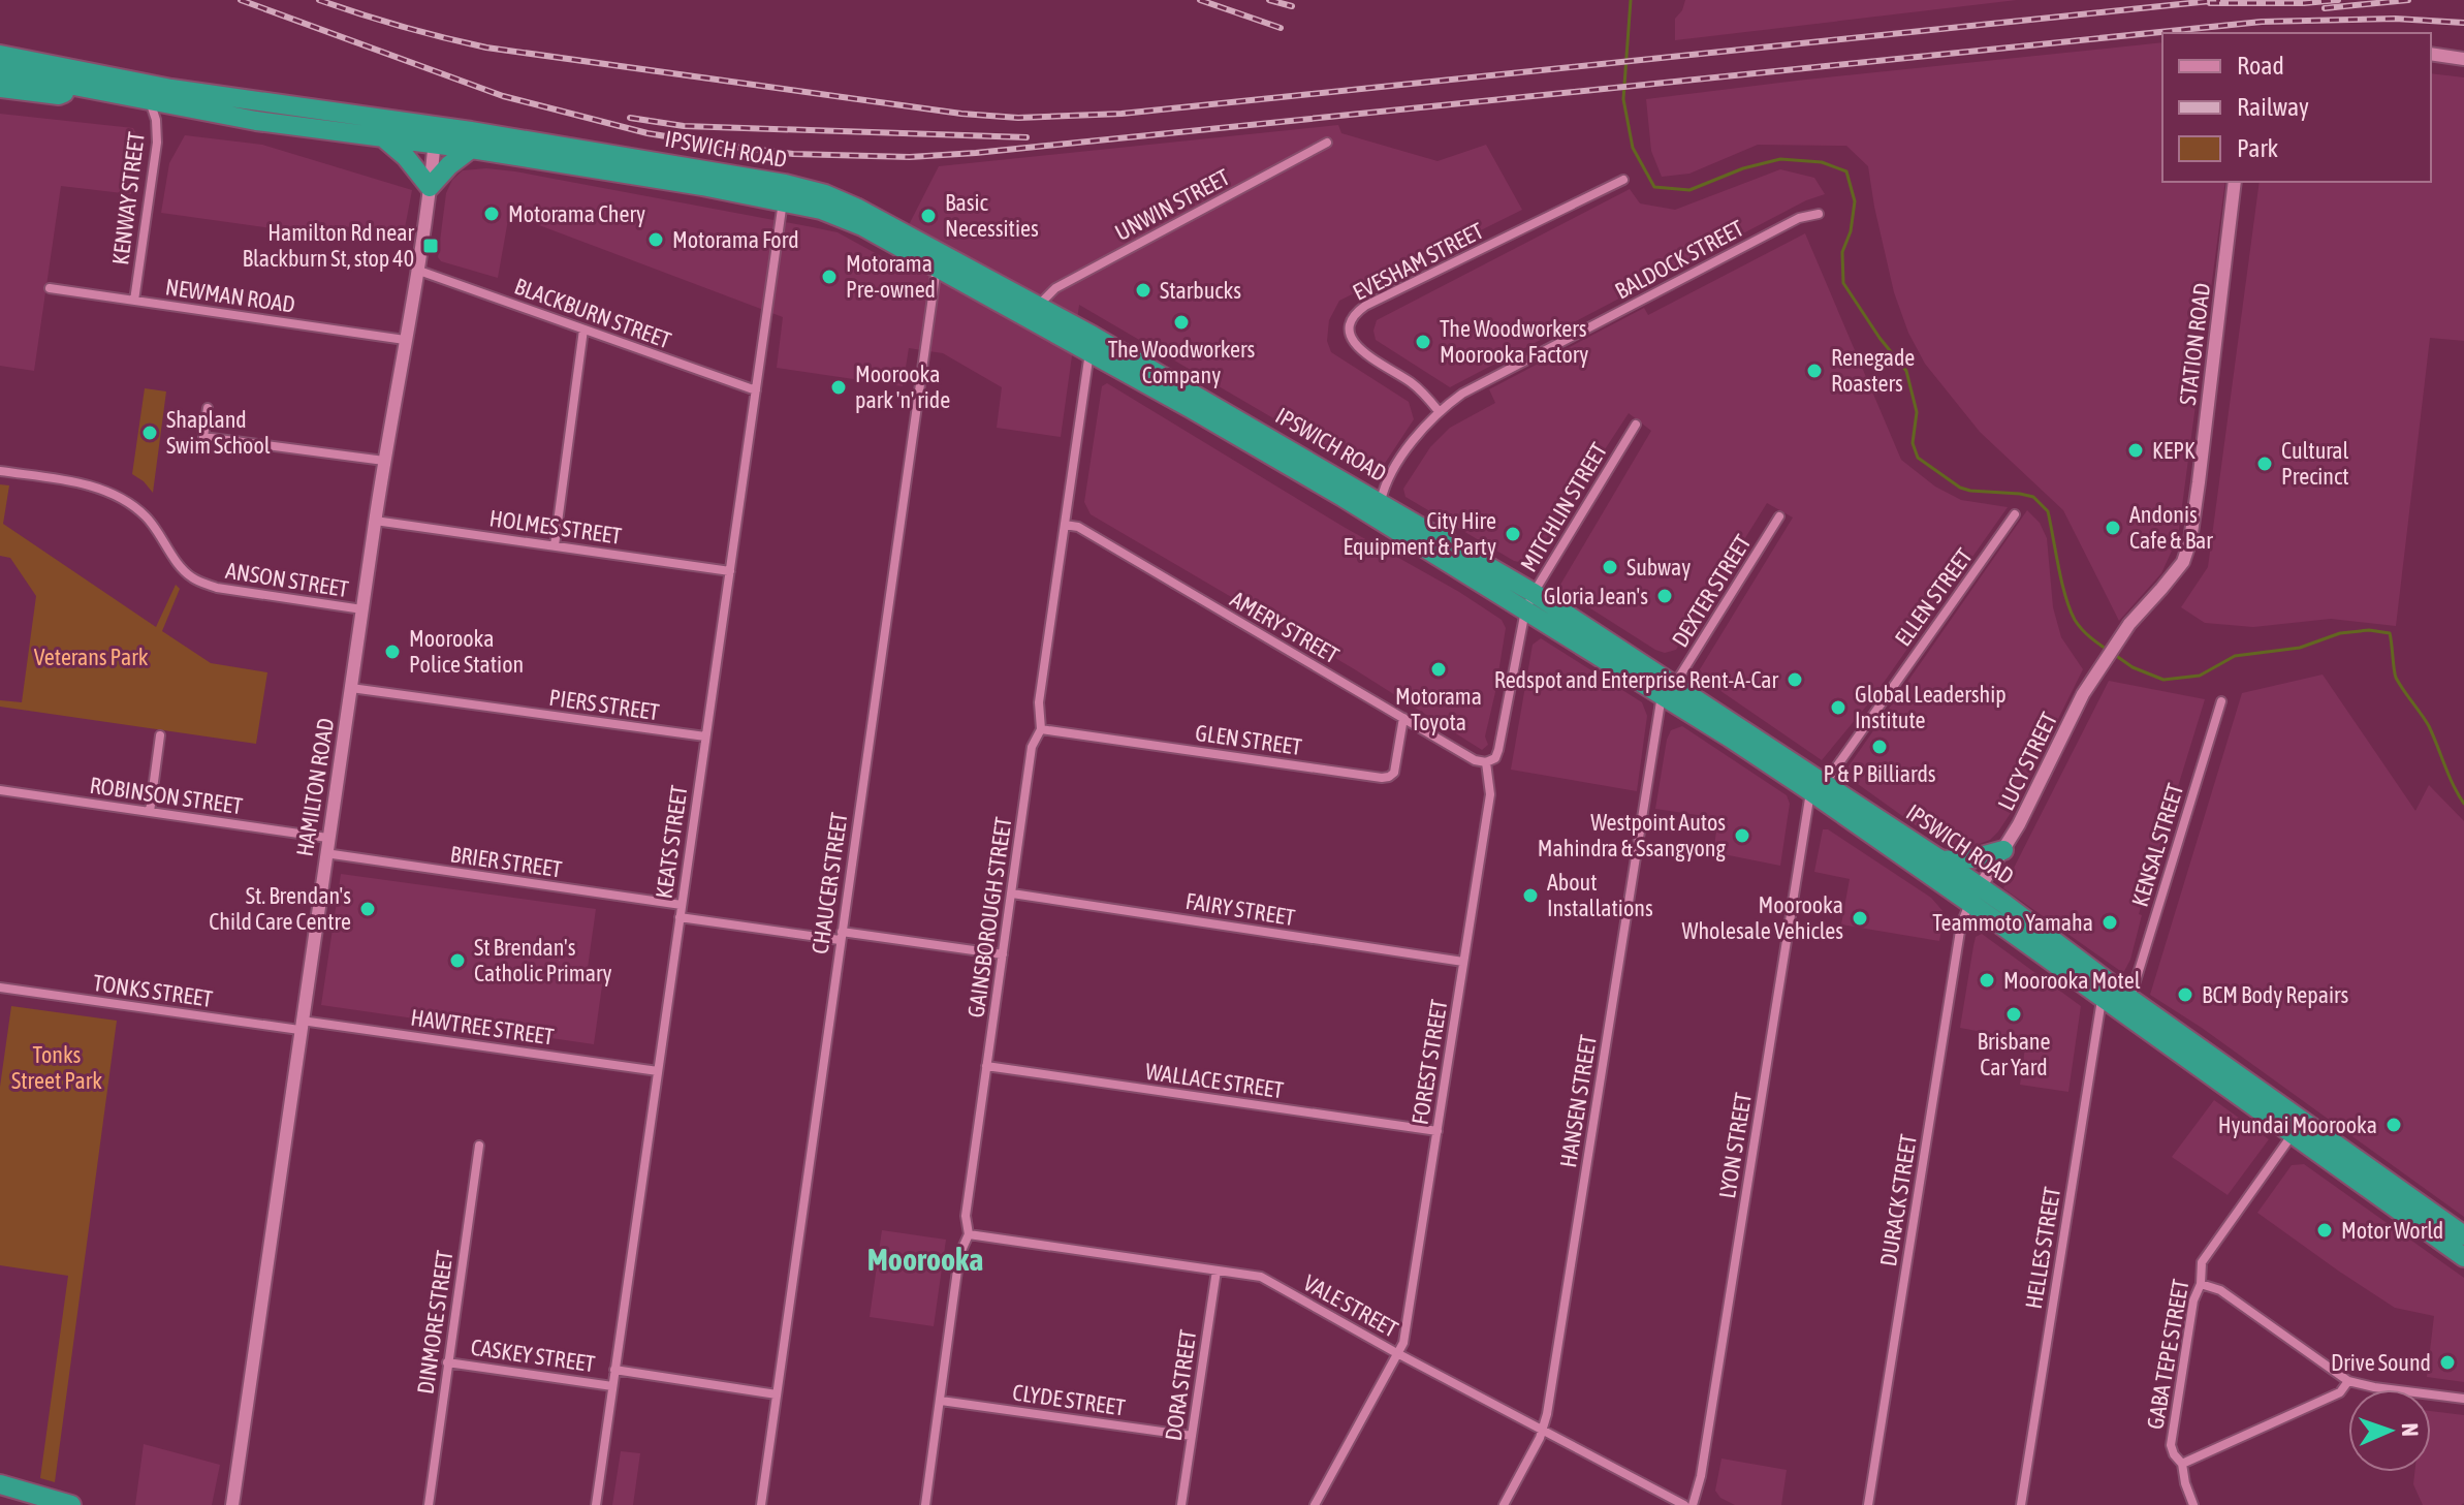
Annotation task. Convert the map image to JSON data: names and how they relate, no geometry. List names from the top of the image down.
{
  "streets": {
    "highway": ["IPSWICH ROAD"],
    "street": [
      "KENWAY STREET",
      "UNWIN STREET",
      "BALDOCK STREET",
      "EVESHAM STREET",
      "NEWMAN ROAD",
      "BLACKBURN STREET",
      "STATION ROAD",
      "MITCHLIN STREET",
      "HOLMES STREET",
      "ANSON STREET",
      "DEXTER STREET",
      "ELLEN STREET",
      "AMERY STREET",
      "PIERS STREET",
      "GLEN STREET",
      "LUCY STREET",
      "HAMILTON ROAD",
      "ROBINSON STREET",
      "KEATS STREET",
      "KENSAL STREET",
      "BRIER STREET",
      "CHAUCER STREET",
      "FAIRY STREET",
      "GAINSBOROUGH STREET",
      "TONKS STREET",
      "HAWTREE STREET",
      "FOREST STREET",
      "WALLACE STREET",
      "HANSEN STREET",
      "LYON STREET",
      "DURACK STREET",
      "HELLES STREET",
      "VALE STREET",
      "DINMORE STREET",
      "GABA TEPE STREET",
      "CASKEY STREET",
      "DORA STREET",
      "CLYDE STREET"
    ]
  },
  "crossings": [
    ["IPSWICH ROAD", "KENWAY STREET"],
    ["IPSWICH ROAD", "UNWIN STREET"],
    ["IPSWICH ROAD", "BALDOCK STREET"],
    ["IPSWICH ROAD", "MITCHLIN STREET"],
    ["IPSWICH ROAD", "DEXTER STREET"],
    ["IPSWICH ROAD", "ELLEN STREET"],
    ["IPSWICH ROAD", "LUCY STREET"],
    ["IPSWICH ROAD", "HAMILTON ROAD"],
    ["IPSWICH ROAD", "KEATS STREET"],
    ["IPSWICH ROAD", "KENSAL STREET"],
    ["IPSWICH ROAD", "CHAUCER STREET"],
    ["IPSWICH ROAD", "GAINSBOROUGH STREET"],
    ["IPSWICH ROAD", "FOREST STREET"],
    ["IPSWICH ROAD", "HANSEN STREET"],
    ["IPSWICH ROAD", "LYON STREET"],
    ["IPSWICH ROAD", "DURACK STREET"],
    ["IPSWICH ROAD", "HELLES STREET"],
    ["IPSWICH ROAD", "GABA TEPE STREET"],
    ["KENWAY STREET", "NEWMAN ROAD"],
    ["BALDOCK STREET", "EVESHAM STREET"],
    ["NEWMAN ROAD", "HAMILTON ROAD"],
    ["BLACKBURN STREET", "HAMILTON ROAD"],
    ["BLACKBURN STREET", "KEATS STREET"],
    ["STATION ROAD", "LUCY STREET"],
    ["MITCHLIN STREET", "FOREST STREET"],
    ["HOLMES STREET", "HAMILTON ROAD"],
    ["HOLMES STREET", "KEATS STREET"],
    ["ANSON STREET", "HAMILTON ROAD"],
    ["DEXTER STREET", "HANSEN STREET"],
    ["ELLEN STREET", "LYON STREET"],
    ["AMERY STREET", "GLEN STREET"],
    ["AMERY STREET", "GAINSBOROUGH STREET"],
    ["AMERY STREET", "FOREST STREET"],
    ["PIERS STREET", "HAMILTON ROAD"],
    ["PIERS STREET", "KEATS STREET"],
    ["GLEN STREET", "GAINSBOROUGH STREET"],
    ["LUCY STREET", "DURACK STREET"],
    ["HAMILTON ROAD", "ROBINSON STREET"],
    ["HAMILTON ROAD", "BRIER STREET"],
    ["HAMILTON ROAD", "TONKS STREET"],
    ["HAMILTON ROAD", "HAWTREE STREET"],
    ["KEATS STREET", "BRIER STREET"],
    ["KEATS STREET", "HAWTREE STREET"],
    ["KEATS STREET", "CASKEY STREET"],
    ["CHAUCER STREET", "CASKEY STREET"],
    ["FAIRY STREET", "GAINSBOROUGH STREET"],
    ["FAIRY STREET", "FOREST STREET"],
    ["GAINSBOROUGH STREET", "WALLACE STREET"],
    ["GAINSBOROUGH STREET", "VALE STREET"],
    ["GAINSBOROUGH STREET", "CLYDE STREET"],
    ["TONKS STREET", "HAWTREE STREET"],
    ["FOREST STREET", "WALLACE STREET"],
    ["FOREST STREET", "VALE STREET"],
    ["HANSEN STREET", "VALE STREET"],
    ["VALE STREET", "DORA STREET"],
    ["DINMORE STREET", "CASKEY STREET"],
    ["DORA STREET", "CLYDE STREET"]
  ],
  "districts": ["Moorooka"],
  "parks": ["Veterans Park", "Tonks Street Park"],
  "places": {
    "other": [
      "Motorama Chery",
      "Basic Necessities",
      "Motorama Ford",
      "Motorama Pre-owned",
      "Starbucks",
      "The Woodworkers Company",
      "The Woodworkers Moorooka Factory",
      "Renegade Roasters",
      "Moorooka park 'n' ride",
      "Shapland Swim School",
      "KEPK",
      "Cultural Precinct",
      "Andonis Cafe & Bar",
      "City Hire Equipment & Party",
      "Subway",
      "Gloria Jean's",
      "Moorooka Police Station",
      "Motorama Toyota",
      "Redspot and Enterprise Rent-A-Car",
      "Global Leadership Institute",
      "P & P Billiards",
      "Westpoint Autos Mahindra & Ssangyong",
      "About Installations",
      "St. Brendan's Child Care Centre",
      "Moorooka Wholesale Vehicles",
      "Teammoto Yamaha",
      "St Brendan's Catholic Primary",
      "Moorooka Motel",
      "BCM Body Repairs",
      "Brisbane Car Yard",
      "Hyundai Moorooka",
      "Motor World",
      "Drive Sound"
    ],
    "transit": ["Hamilton Rd near Blackburn St, stop 40"]
  },
  "legend": ["Road", "Railway", "Park"],
  "north": "right"
}
